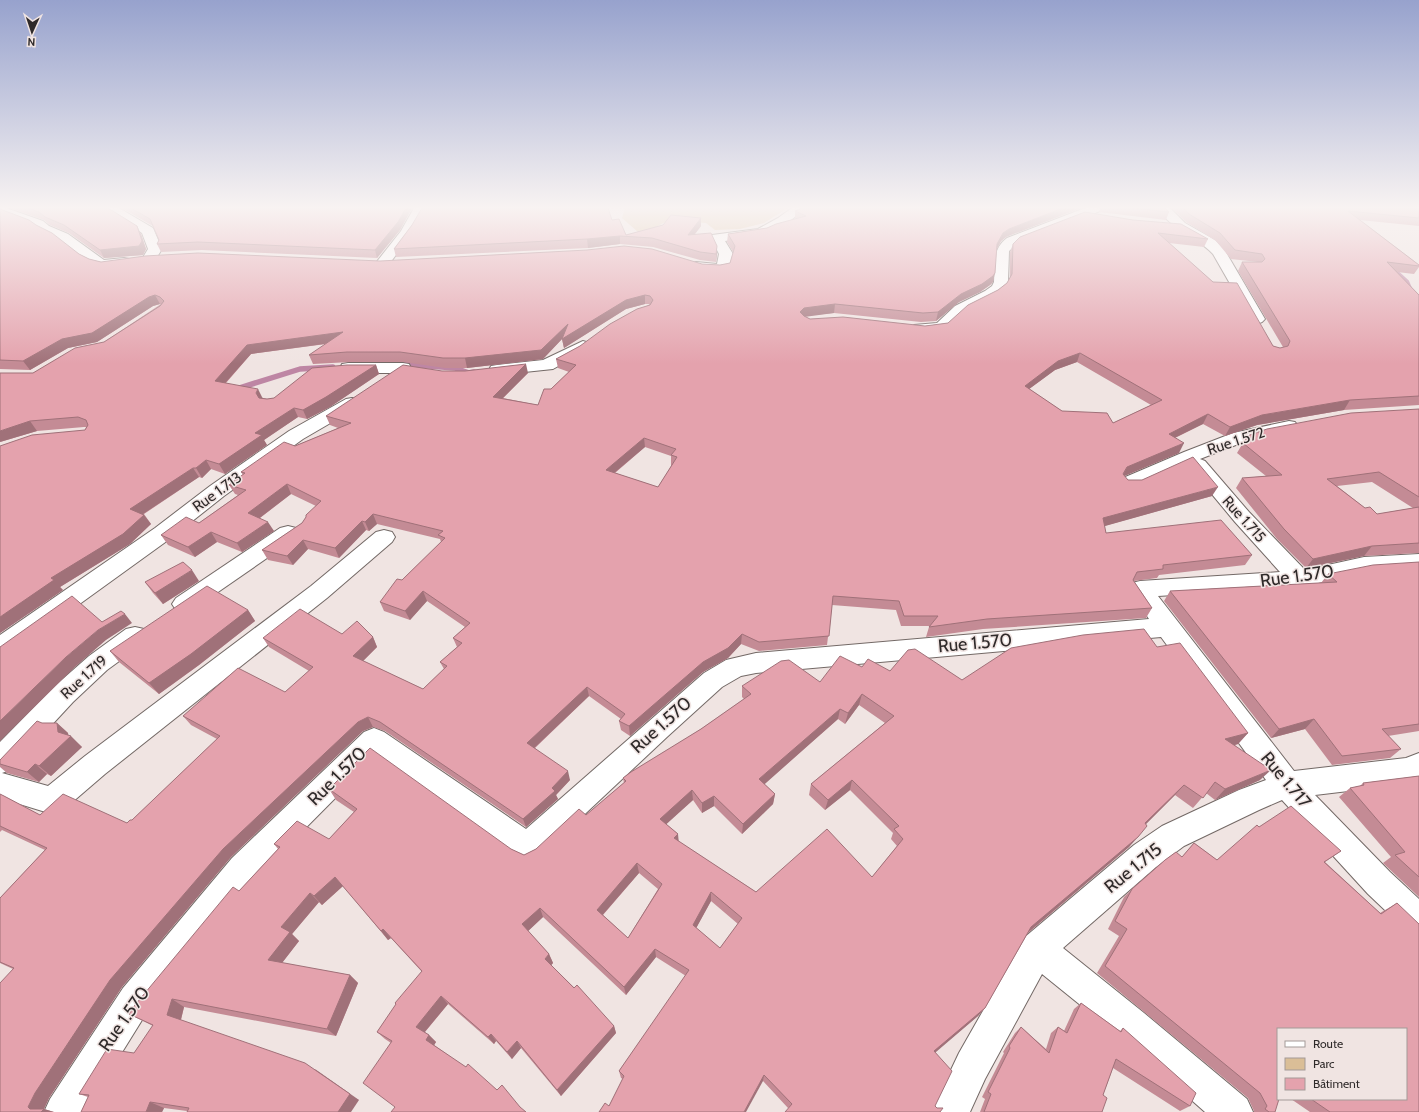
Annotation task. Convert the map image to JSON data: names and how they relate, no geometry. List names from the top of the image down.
{
  "streets": {
    "street": [
      "Rue 1.572",
      "Rue 1.713",
      "Rue 1.715",
      "Rue 1.570",
      "Rue 1.719",
      "Rue 1.717"
    ]
  },
  "crossings": [
    ["Rue 1.572", "Rue 1.715"],
    ["Rue 1.715", "Rue 1.570"],
    ["Rue 1.715", "Rue 1.717"],
    ["Rue 1.570", "Rue 1.717"]
  ],
  "legend": ["Route", "Parc", "Bâtiment"],
  "north": "bottom"
}
